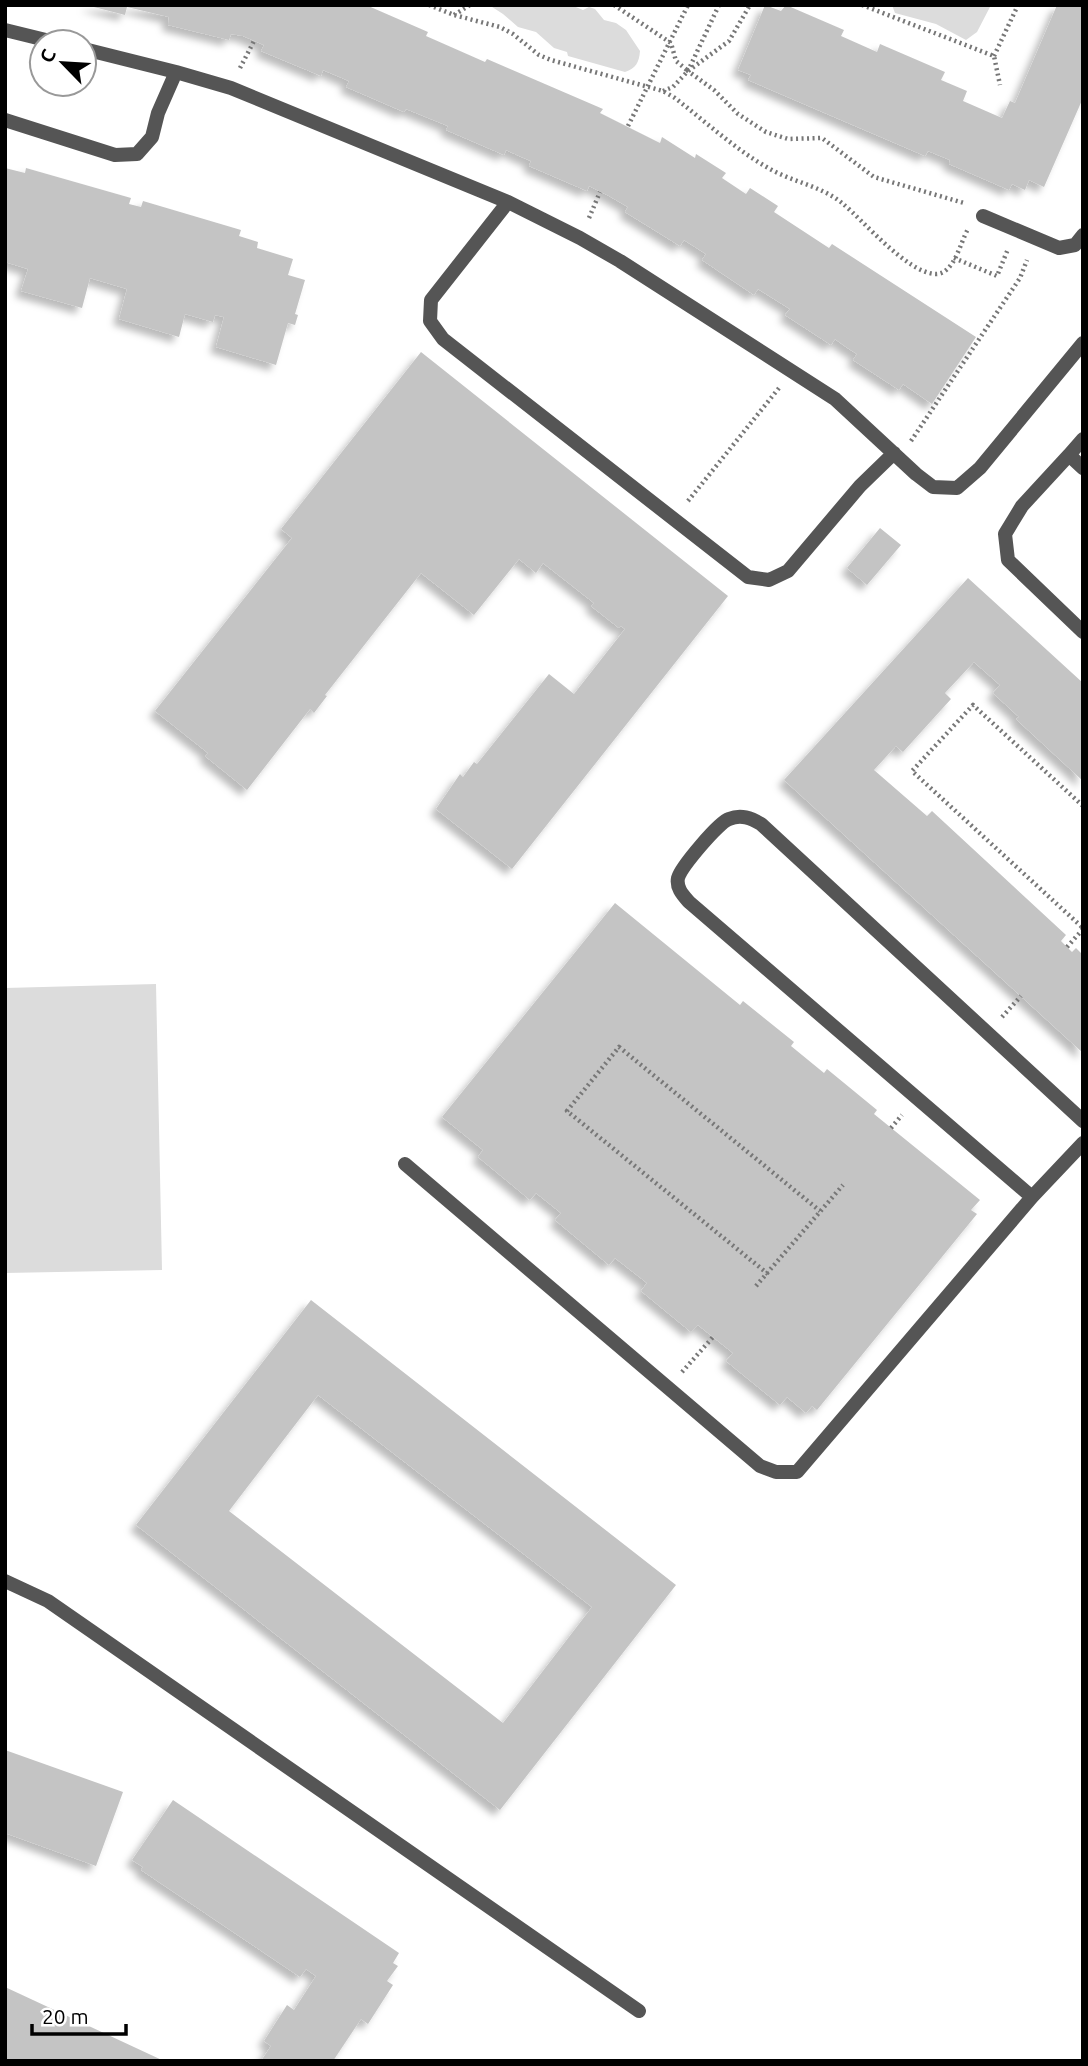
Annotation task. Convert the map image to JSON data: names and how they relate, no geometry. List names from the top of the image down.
{
  "scale_bar": "20 m",
  "north": "top left"
}
